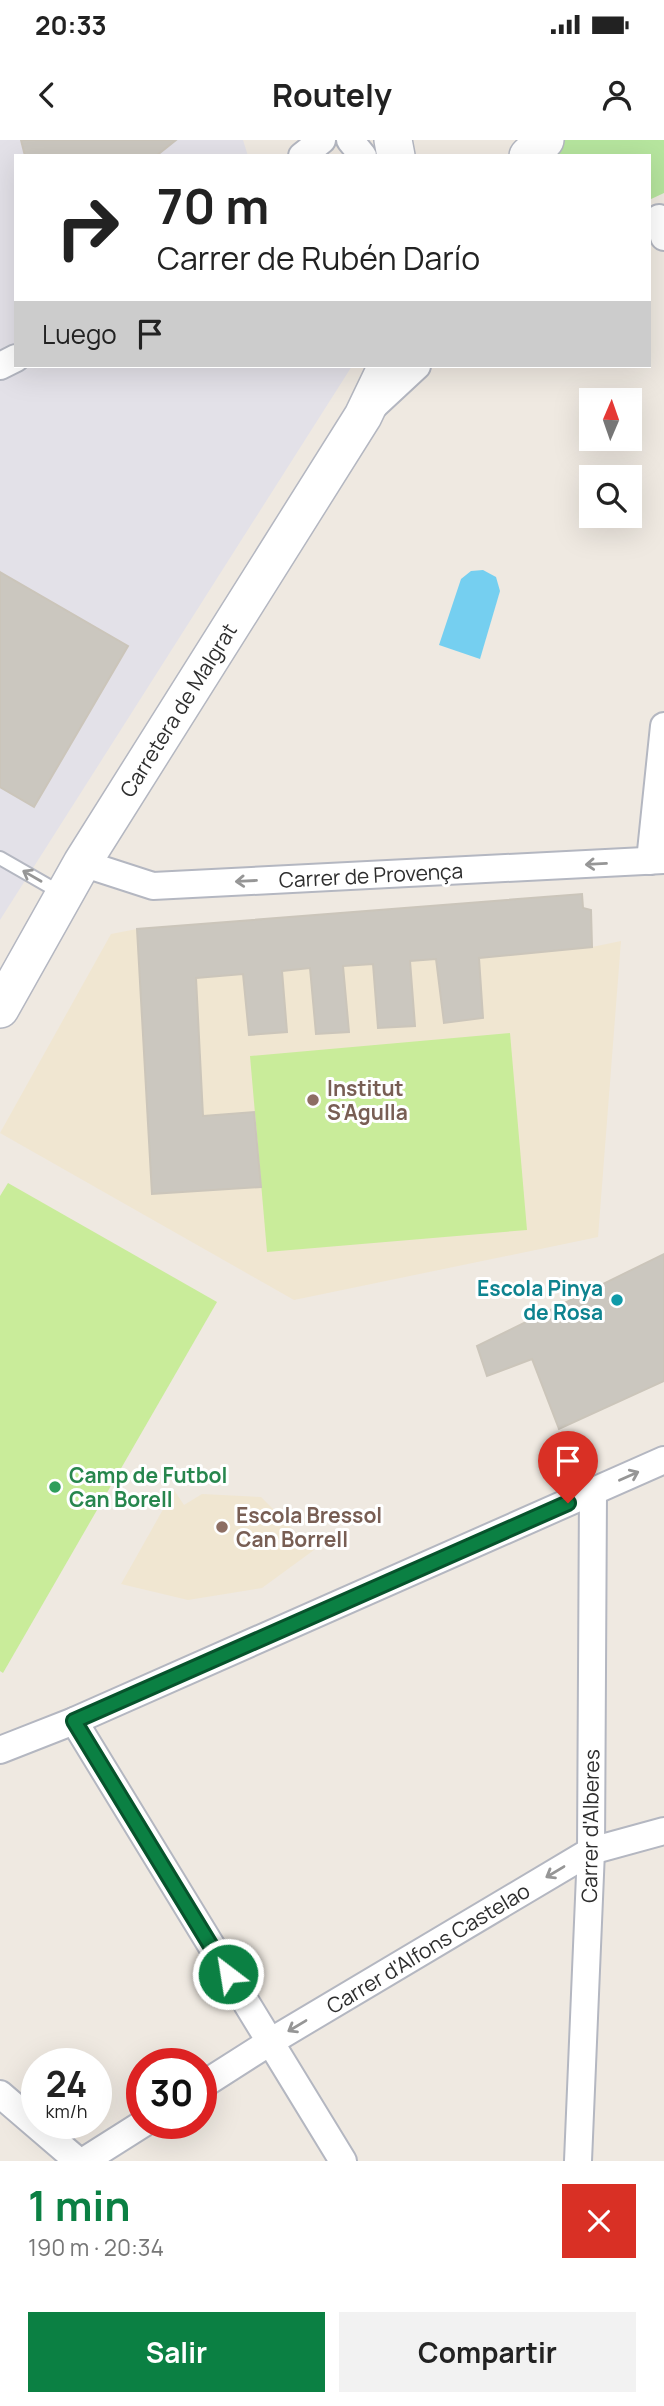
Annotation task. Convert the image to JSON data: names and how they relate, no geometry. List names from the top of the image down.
{
  "streets": {
    "street": [
      "Carretera de Malgrat",
      "Carrer de Provença",
      "Carrer d'Alberes",
      "Carrer d'Alfons Castelao"
    ]
  },
  "crossings": [
    ["Carretera de Malgrat", "Carrer de Provença"],
    ["Carrer d'Alberes", "Carrer d'Alfons Castelao"]
  ],
  "one_way": ["Carrer de Provença", "Carrer d'Alfons Castelao"],
  "places": [
    "Institut S'Agulla",
    "Escola Pinya de Rosa",
    "Camp de Futbol Can Borell",
    "Escola Bressol Can Borrell"
  ],
  "north": "top",
  "page": {
    "status": "20:33",
    "header": "Routely",
    "turn": ["70 m", "Carrer de Rubén Darío"],
    "then": "Luego",
    "speed": "24 km/h",
    "limit": "30",
    "heading": ["1 min", "190 m · 20:34"],
    "buttons": ["Salir", "Compartir"]
  }
}
